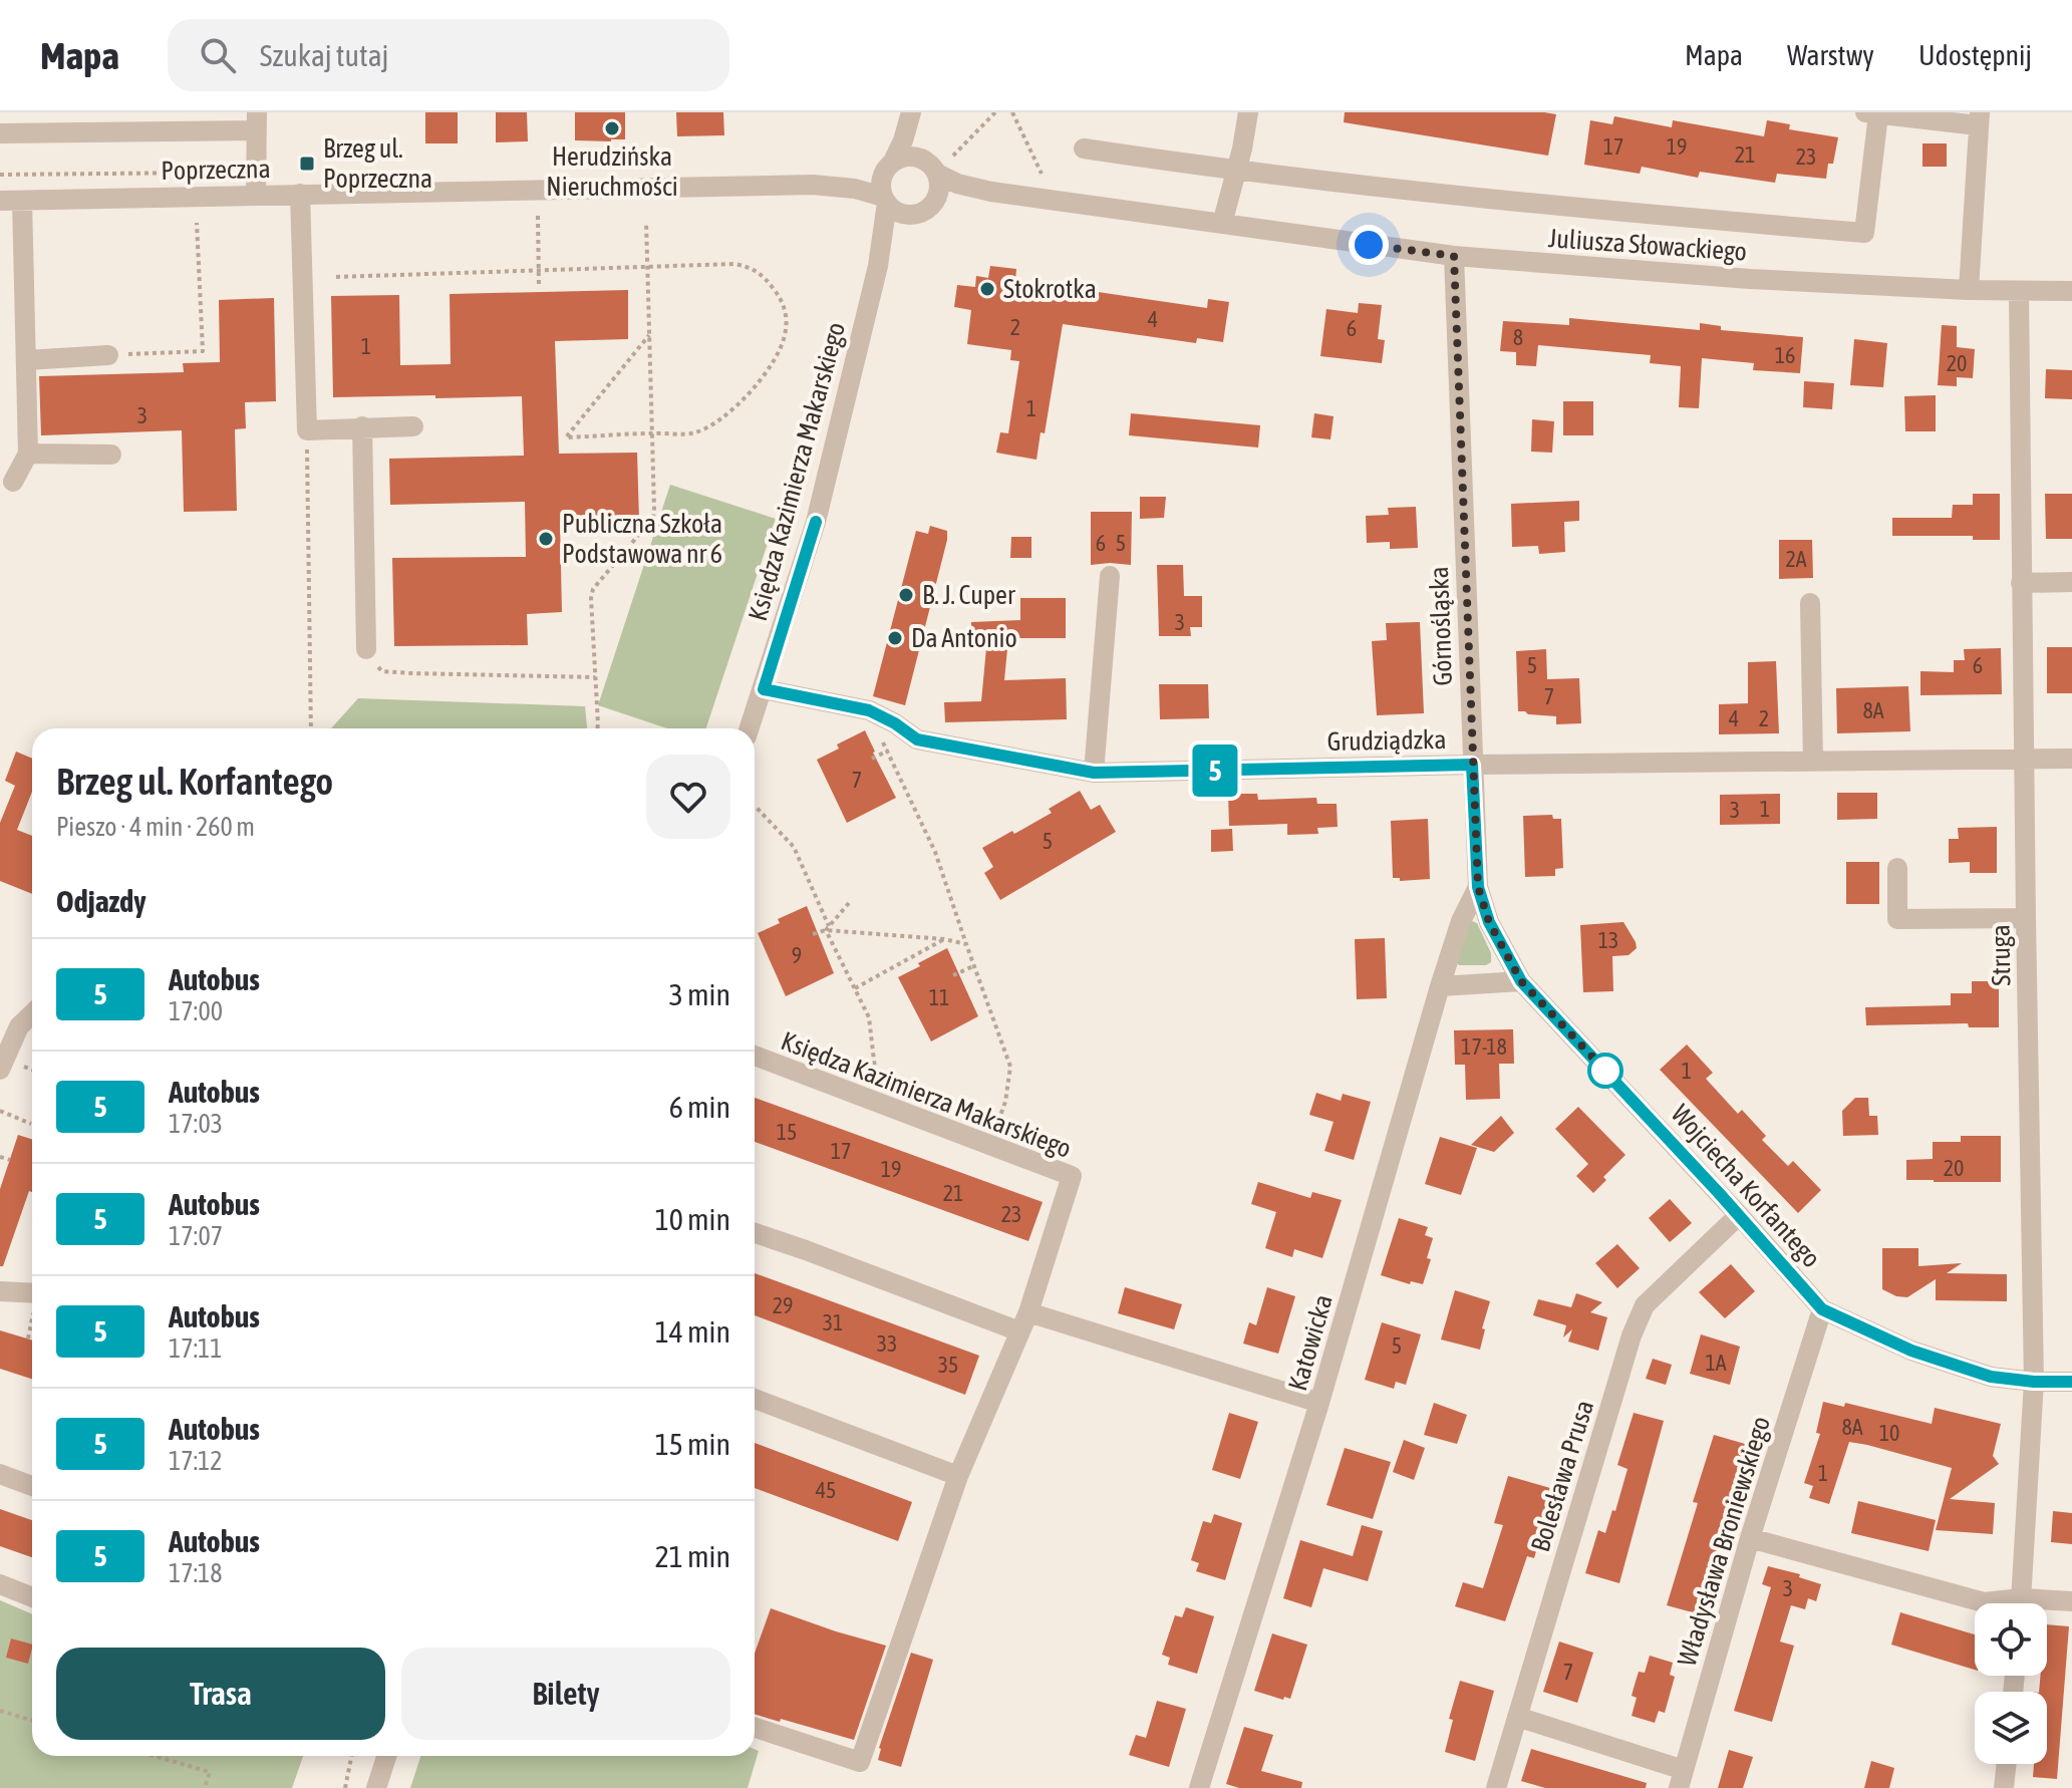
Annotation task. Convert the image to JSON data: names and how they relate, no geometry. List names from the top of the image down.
{
  "streets": {
    "street": [
      "Poprzeczna",
      "Juliusza Słowackiego",
      "Księdza Kazimierza Makarskiego",
      "Górnośląska",
      "Grudziądzka",
      "Struga",
      "Wojciecha Korfantego",
      "Katowicka",
      "Bolesława Prusa",
      "Władysława Broniewskiego"
    ]
  },
  "crossings": [
    ["Poprzeczna", "Juliusza Słowackiego"],
    ["Poprzeczna", "Księdza Kazimierza Makarskiego"],
    ["Juliusza Słowackiego", "Księdza Kazimierza Makarskiego"],
    ["Juliusza Słowackiego", "Górnośląska"],
    ["Juliusza Słowackiego", "Struga"],
    ["Księdza Kazimierza Makarskiego", "Grudziądzka"],
    ["Górnośląska", "Grudziądzka"],
    ["Górnośląska", "Wojciecha Korfantego"],
    ["Górnośląska", "Katowicka"],
    ["Grudziądzka", "Struga"],
    ["Struga", "Wojciecha Korfantego"],
    ["Wojciecha Korfantego", "Bolesława Prusa"],
    ["Wojciecha Korfantego", "Władysława Broniewskiego"]
  ],
  "places": {
    "other": [
      "Herudzińska Nieruchmości",
      "Stokrotka",
      "Publiczna Szkoła Podstawowa nr 6",
      "B. J. Cuper",
      "Da Antonio"
    ],
    "transit": ["Brzeg ul. Poprzeczna"]
  },
  "lines": ["bus line 5"],
  "house_numbers": [
    "17",
    "19",
    "21",
    "23",
    "4",
    "2",
    "6",
    "8",
    "1",
    "16",
    "20",
    "1",
    "3",
    "6",
    "5",
    "2A",
    "3",
    "5",
    "6",
    "7",
    "8A",
    "4",
    "2",
    "7",
    "1",
    "3",
    "5",
    "13",
    "9",
    "11",
    "17-18",
    "1",
    "15",
    "17",
    "20",
    "19",
    "21",
    "23",
    "29",
    "31",
    "33",
    "5",
    "1A",
    "35",
    "8A",
    "10",
    "1",
    "45",
    "3",
    "7"
  ],
  "page": {
    "header": "Mapa",
    "search": "Szukaj tutaj",
    "nav": ["Mapa", "Warstwy", "Udostępnij"],
    "on_map": "5",
    "heading": [
      ["Brzeg ul. Korfantego", "Pieszo · 4 min · 260 m"],
      "Odjazdy"
    ],
    "list": [
      {
        "mark": "5",
        "name": "Autobus",
        "note": "17:00",
        "value": "3 min"
      },
      {
        "mark": "5",
        "name": "Autobus",
        "note": "17:03",
        "value": "6 min"
      },
      {
        "mark": "5",
        "name": "Autobus",
        "note": "17:07",
        "value": "10 min"
      },
      {
        "mark": "5",
        "name": "Autobus",
        "note": "17:11",
        "value": "14 min"
      },
      {
        "mark": "5",
        "name": "Autobus",
        "note": "17:12",
        "value": "15 min"
      },
      {
        "mark": "5",
        "name": "Autobus",
        "note": "17:18",
        "value": "21 min"
      }
    ],
    "buttons": ["Trasa", "Bilety"]
  }
}
